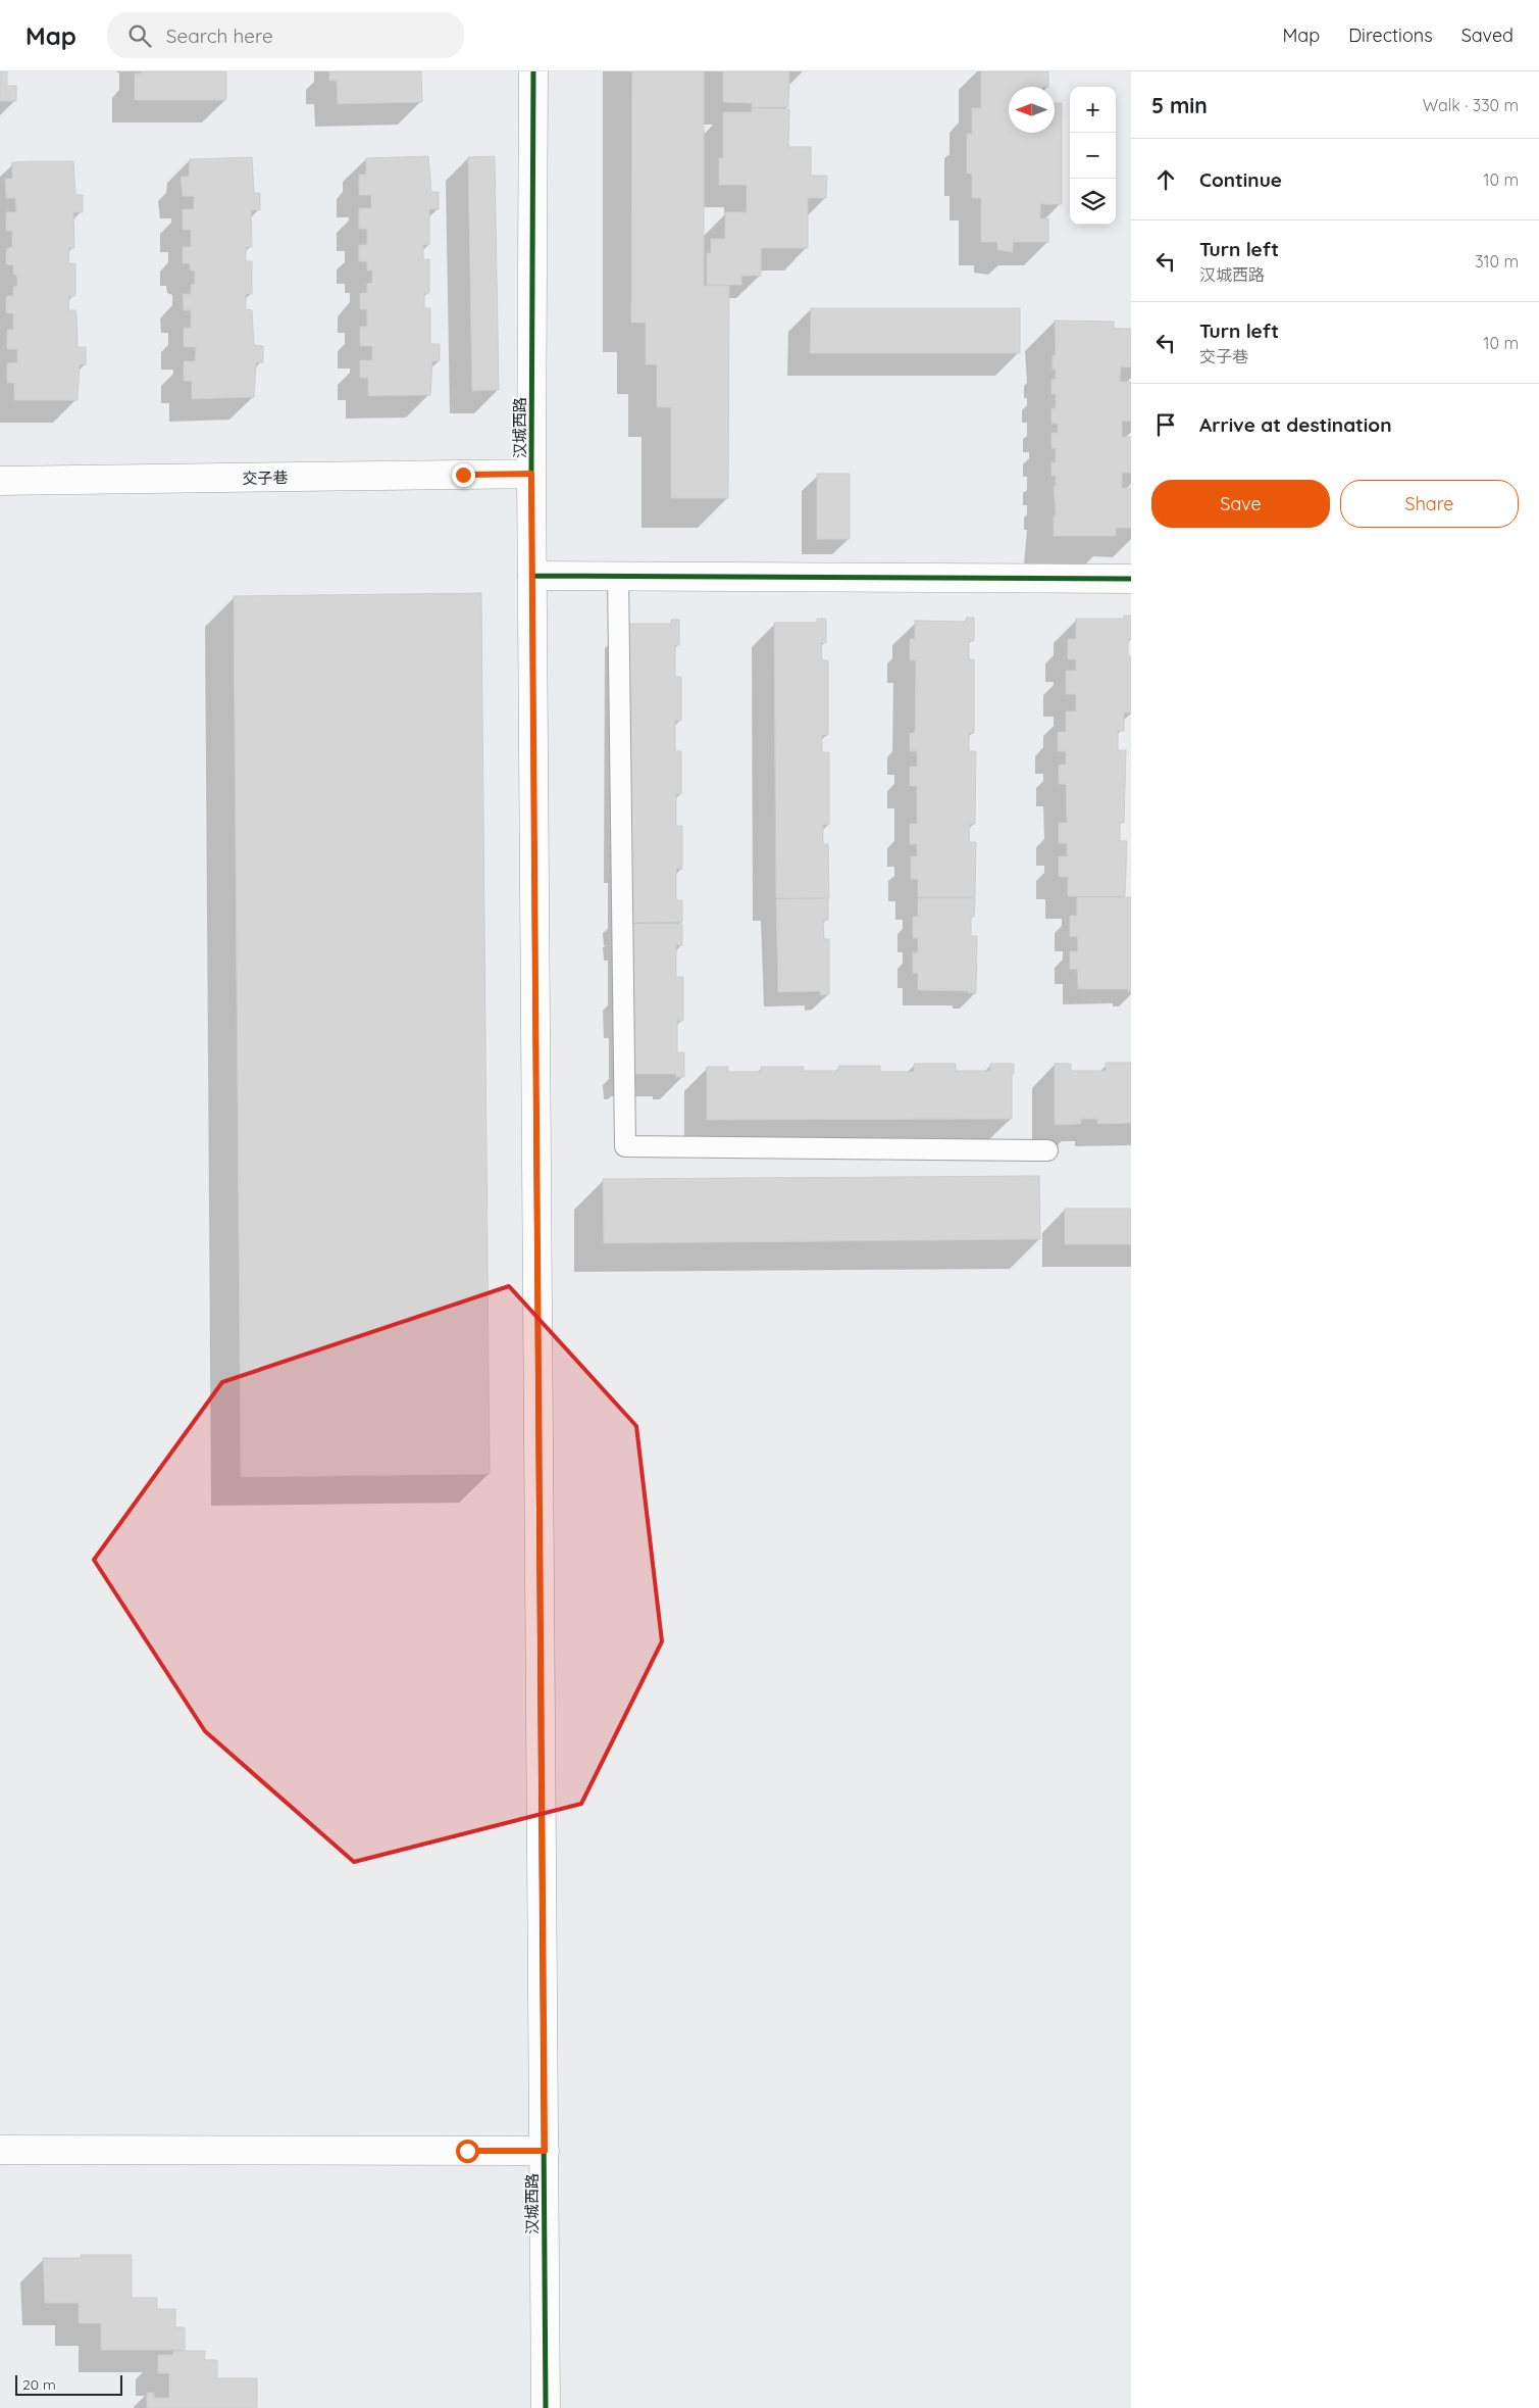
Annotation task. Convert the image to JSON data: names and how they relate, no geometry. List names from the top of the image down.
{
  "streets": {
    "street": ["汉城西路", "交子巷"]
  },
  "crossings": [
    ["汉城西路", "交子巷"]
  ],
  "scale_bar": "20 m",
  "north": "left",
  "page": {
    "header": "Map",
    "search": "Search here",
    "nav": ["Map", "Directions", "Saved"],
    "heading": ["5 min", "Walk · 330 m"],
    "map_buttons": ["+", "−"],
    "list": [
      ["Continue", "10 m"],
      ["Turn left", "汉城西路", "310 m"],
      ["Turn left", "交子巷", "10 m"],
      "Arrive at destination"
    ],
    "buttons": ["Save", "Share"],
    "scale": "20 m"
  }
}
